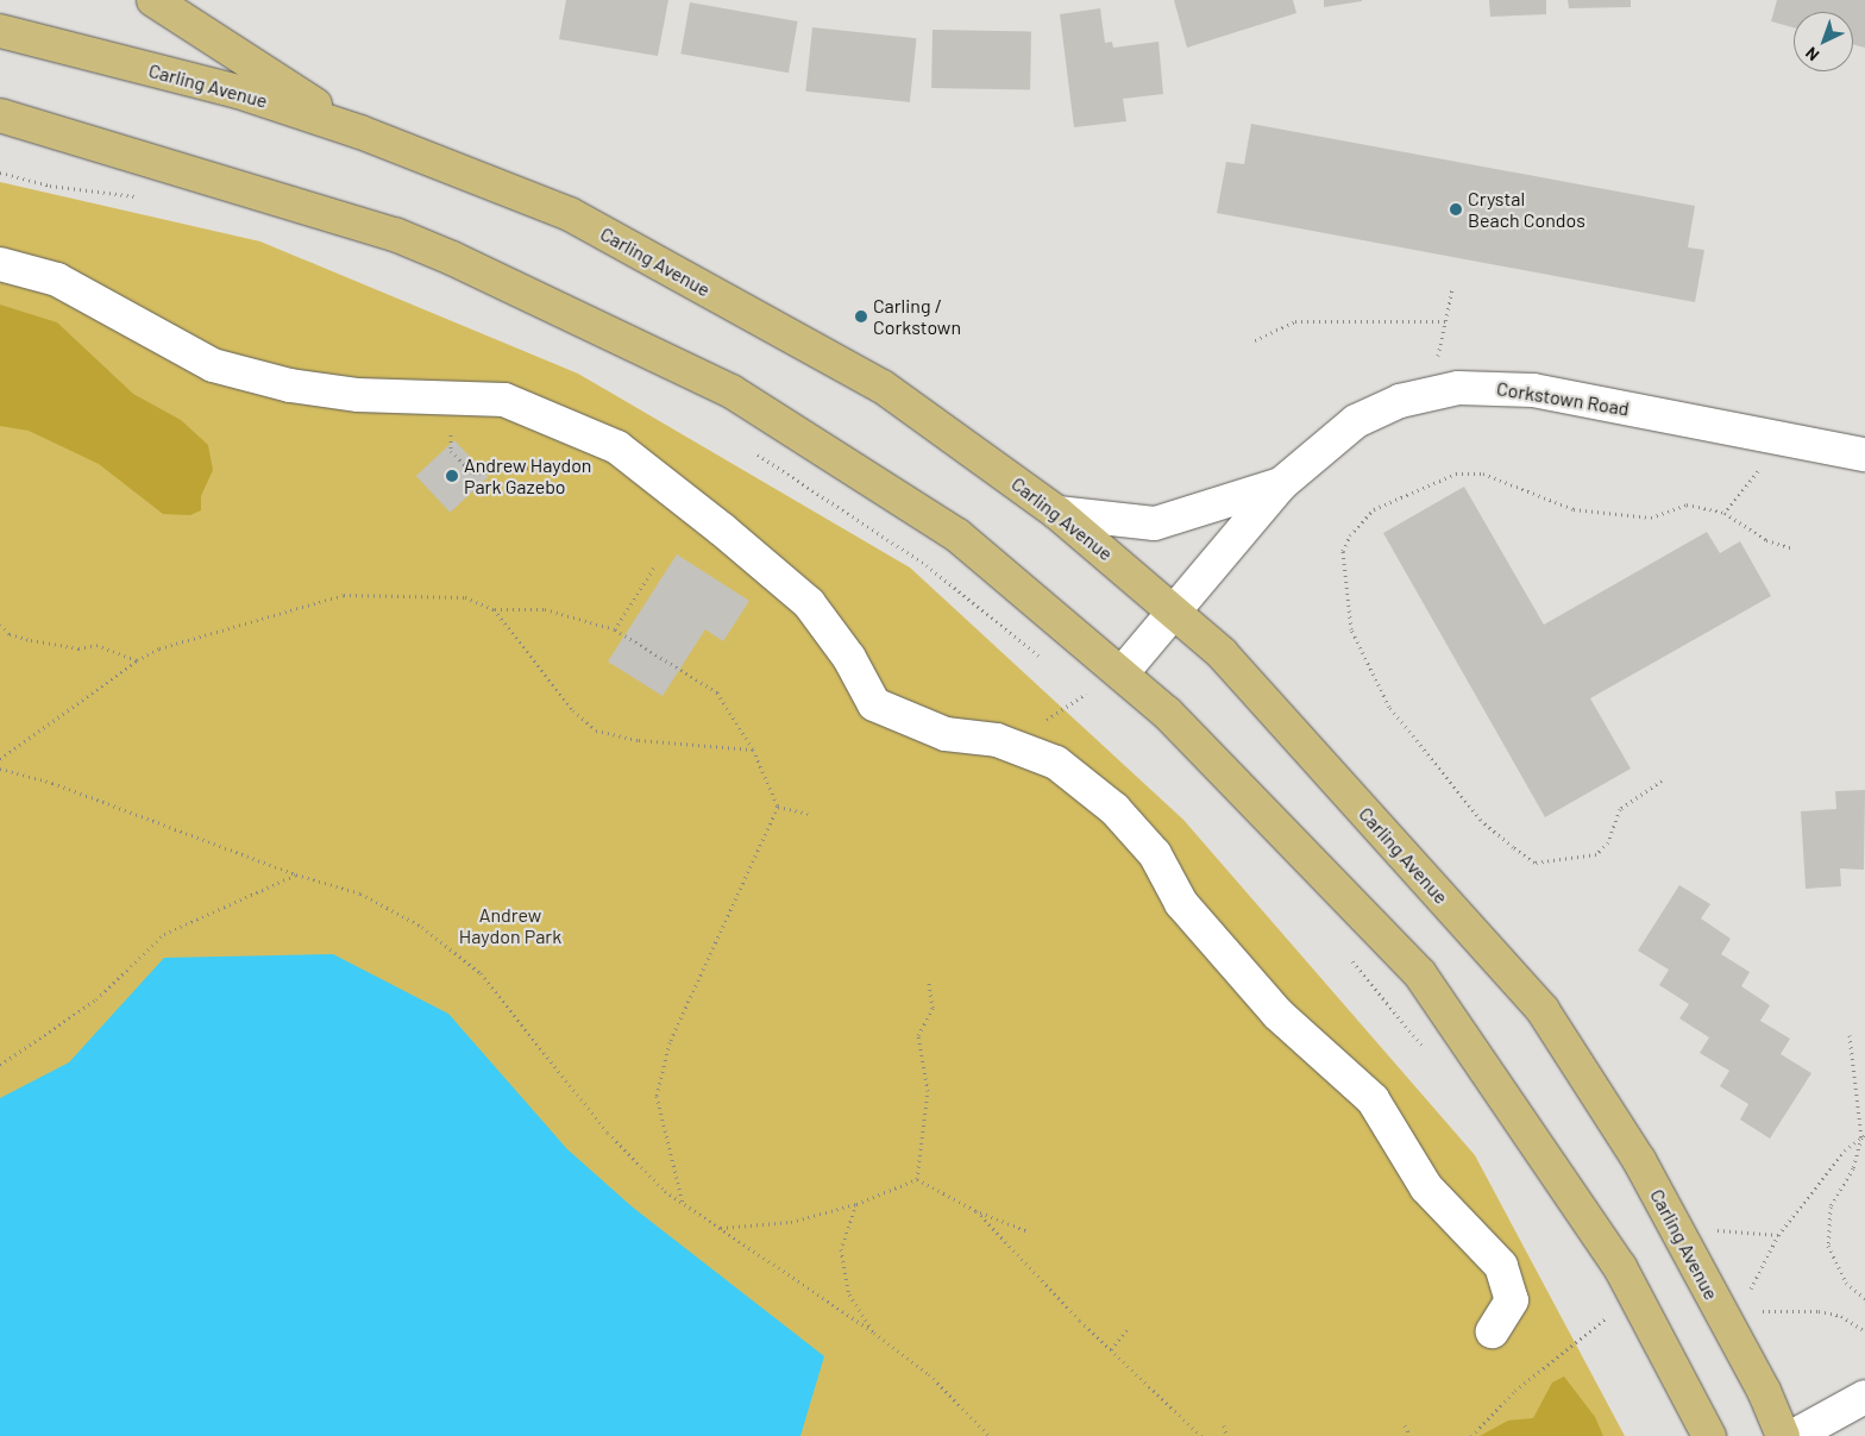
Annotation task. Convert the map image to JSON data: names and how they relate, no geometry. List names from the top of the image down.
{
  "streets": {
    "main road": ["Carling Avenue"],
    "street": ["Corkstown Road"]
  },
  "crossings": [
    ["Carling Avenue", "Corkstown Road"]
  ],
  "parks": ["Andrew Haydon Park"],
  "places": ["Crystal Beach Condos", "Carling / Corkstown", "Andrew Haydon Park Gazebo"],
  "north": "bottom left"
}
